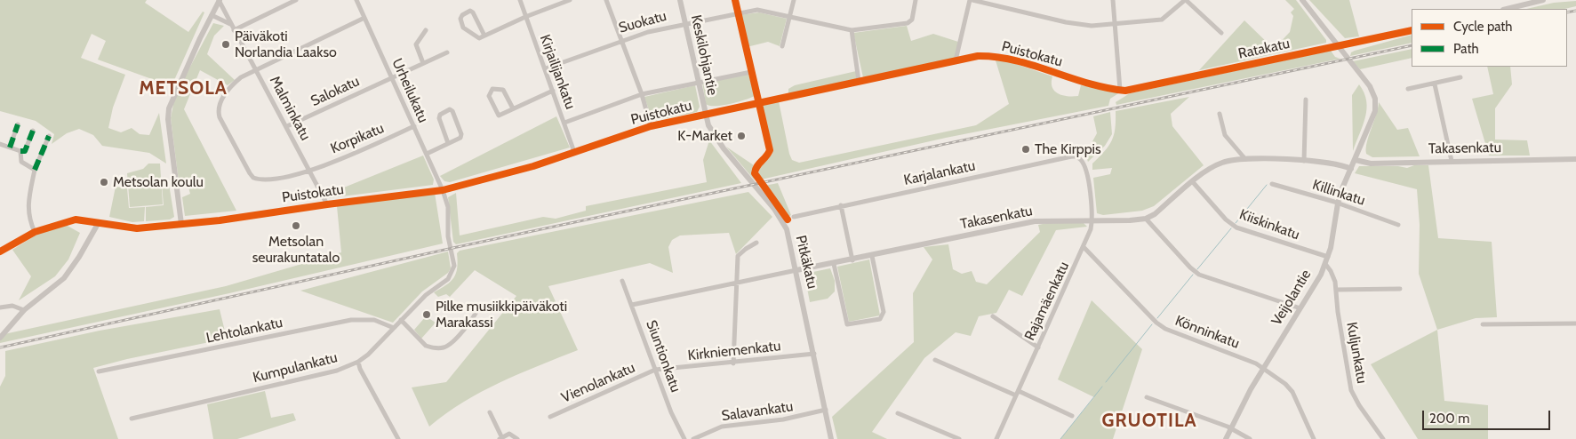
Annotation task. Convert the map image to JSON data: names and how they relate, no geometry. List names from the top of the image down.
{
  "streets": {
    "street": [
      "Suokatu",
      "Ratakatu",
      "Puistokatu",
      "Keskilohjantie",
      "Kirjailijankatu",
      "Urheilukatu",
      "Salokatu",
      "Malminkatu",
      "Korpikatu",
      "Takasenkatu",
      "Karjalankatu",
      "Killinkatu",
      "Kiiskinkatu",
      "Pitkäkatu",
      "Veijolantie",
      "Rajamäenkatu",
      "Lehtolankatu",
      "Könninkatu",
      "Kirkniemenkatu",
      "Kuljunkatu",
      "Siuntionkatu",
      "Kumpulankatu",
      "Vienolankatu",
      "Salavankatu"
    ]
  },
  "crossings": [
    ["Suokatu", "Keskilohjantie"],
    ["Suokatu", "Kirjailijankatu"],
    ["Ratakatu", "Puistokatu"],
    ["Ratakatu", "Veijolantie"],
    ["Puistokatu", "Keskilohjantie"],
    ["Puistokatu", "Kirjailijankatu"],
    ["Puistokatu", "Urheilukatu"],
    ["Puistokatu", "Malminkatu"],
    ["Puistokatu", "Pitkäkatu"],
    ["Puistokatu", "Kumpulankatu"],
    ["Keskilohjantie", "Pitkäkatu"],
    ["Urheilukatu", "Salokatu"],
    ["Urheilukatu", "Korpikatu"],
    ["Urheilukatu", "Kumpulankatu"],
    ["Salokatu", "Malminkatu"],
    ["Malminkatu", "Korpikatu"],
    ["Takasenkatu", "Pitkäkatu"],
    ["Takasenkatu", "Veijolantie"],
    ["Takasenkatu", "Rajamäenkatu"],
    ["Takasenkatu", "Siuntionkatu"],
    ["Karjalankatu", "Rajamäenkatu"],
    ["Killinkatu", "Veijolantie"],
    ["Kiiskinkatu", "Veijolantie"],
    ["Pitkäkatu", "Kirkniemenkatu"],
    ["Pitkäkatu", "Salavankatu"],
    ["Veijolantie", "Könninkatu"],
    ["Veijolantie", "Kuljunkatu"],
    ["Rajamäenkatu", "Könninkatu"],
    ["Lehtolankatu", "Kumpulankatu"],
    ["Kirkniemenkatu", "Siuntionkatu"],
    ["Kirkniemenkatu", "Vienolankatu"],
    ["Siuntionkatu", "Vienolankatu"]
  ],
  "districts": ["METSOLA", "GRUOTILA"],
  "places": [
    "Päiväkoti Norlandia Laakso",
    "K-Market",
    "The Kirppis",
    "Metsolan koulu",
    "Metsolan seurakuntatalo",
    "Pilke musiikkipäiväkoti Marakassi"
  ],
  "legend": ["Cycle path", "Path"],
  "scale_bar": "200 m"
}
